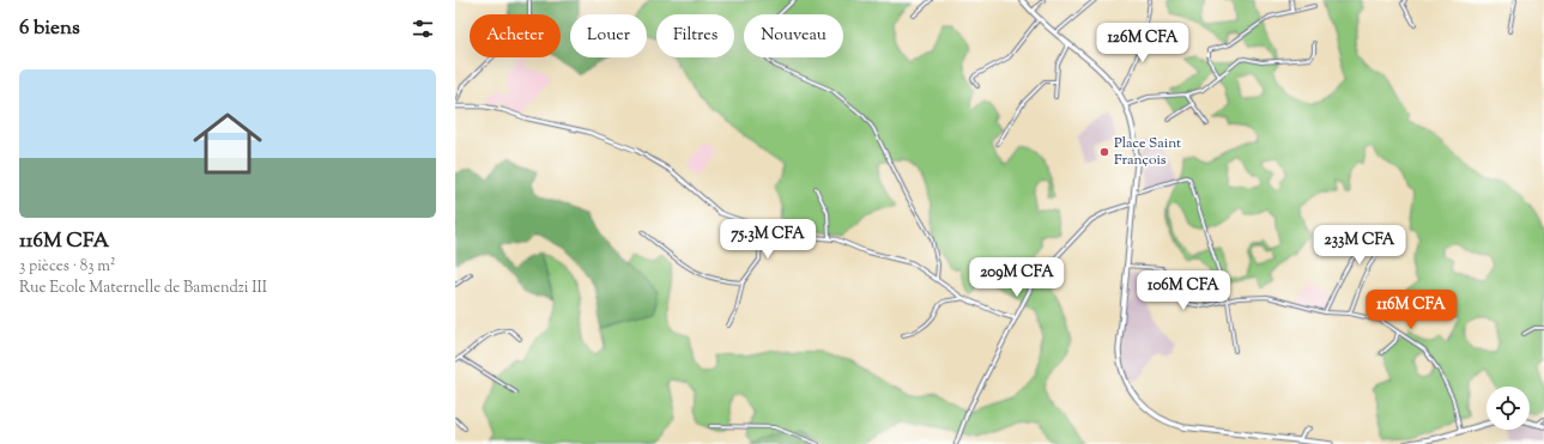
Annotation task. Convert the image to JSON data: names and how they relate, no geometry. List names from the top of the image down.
{
  "places": ["Place Saint François"],
  "page": {
    "heading": "6 biens",
    "chip": [
      "Acheter",
      "Louer",
      "Filtres",
      "Nouveau"
    ],
    "price": [
      "126M CFA",
      "75.3M CFA",
      "233M CFA",
      "209M CFA",
      "106M CFA",
      "116M CFA"
    ],
    "list": [
      {
        "name": "116M CFA",
        "note": "3 pièces · 83 m² · Rue Ecole Maternelle de Bamendzi III"
      }
    ]
  }
}
